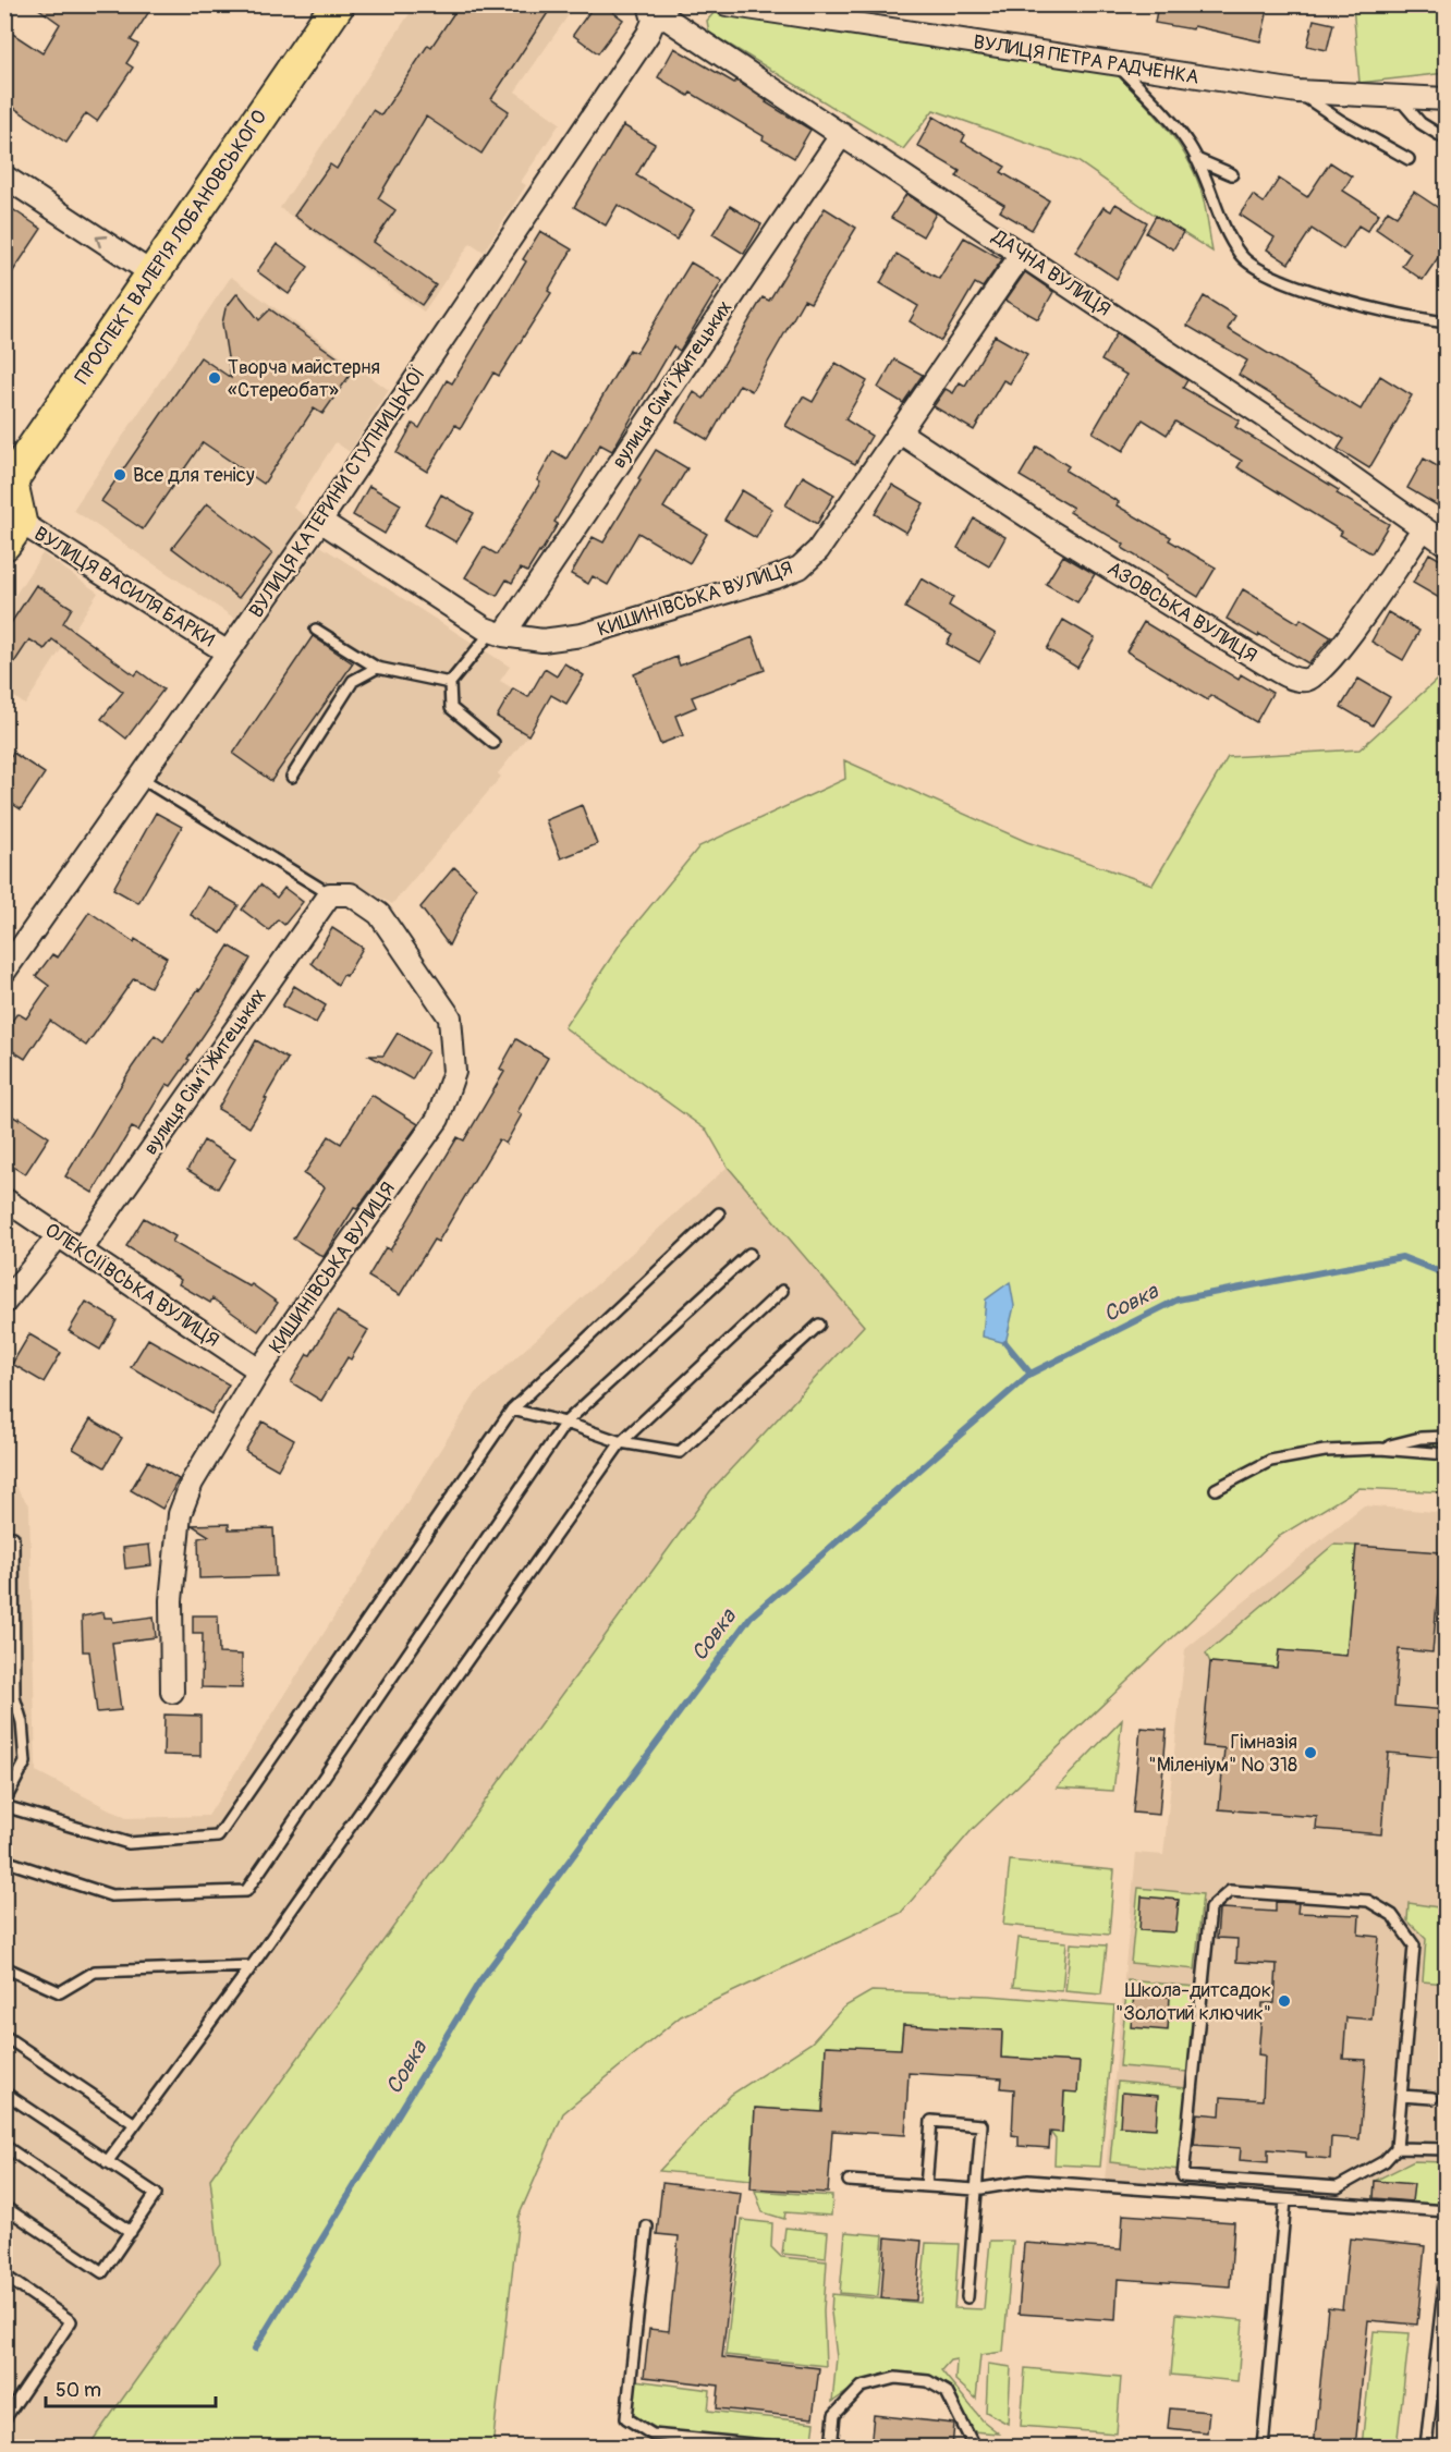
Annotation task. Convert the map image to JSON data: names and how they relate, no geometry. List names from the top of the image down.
{
  "streets": {
    "main road": ["ПРОСПЕКТ ВАЛЕРІЯ ЛОБАНОВСЬКОГО"],
    "street": [
      "ВУЛИЦЯ ПЕТРА РАДЧЕНКА",
      "ДАЧНА ВУЛИЦЯ",
      "вулиця Сімʼї Житецьких",
      "ВУЛИЦЯ КАТЕРИНИ СТУПНИЦЬКОЇ",
      "ВУЛИЦЯ ВАСИЛЯ БАРКИ",
      "КИШИНІВСЬКА ВУЛИЦЯ",
      "АЗОВСЬКА ВУЛИЦЯ",
      "ОЛЕКСІЇВСЬКА ВУЛИЦЯ"
    ]
  },
  "crossings": [
    ["ДАЧНА ВУЛИЦЯ", "вулиця Сімʼї Житецьких"],
    ["ДАЧНА ВУЛИЦЯ", "КИШИНІВСЬКА ВУЛИЦЯ"],
    ["ДАЧНА ВУЛИЦЯ", "АЗОВСЬКА ВУЛИЦЯ"],
    ["вулиця Сімʼї Житецьких", "КИШИНІВСЬКА ВУЛИЦЯ"],
    ["вулиця Сімʼї Житецьких", "ОЛЕКСІЇВСЬКА ВУЛИЦЯ"],
    ["ВУЛИЦЯ КАТЕРИНИ СТУПНИЦЬКОЇ", "ВУЛИЦЯ ВАСИЛЯ БАРКИ"],
    ["ВУЛИЦЯ КАТЕРИНИ СТУПНИЦЬКОЇ", "КИШИНІВСЬКА ВУЛИЦЯ"],
    ["КИШИНІВСЬКА ВУЛИЦЯ", "АЗОВСЬКА ВУЛИЦЯ"],
    ["КИШИНІВСЬКА ВУЛИЦЯ", "ОЛЕКСІЇВСЬКА ВУЛИЦЯ"]
  ],
  "water": ["Совка"],
  "places": [
    "Творча майстерня «Стереобат»",
    "Все для тенісу",
    "Гімназія \"Міленіум\" № 318",
    "Школа-дитсадок \"Золотий ключик\""
  ],
  "scale_bar": "50 m"
}
